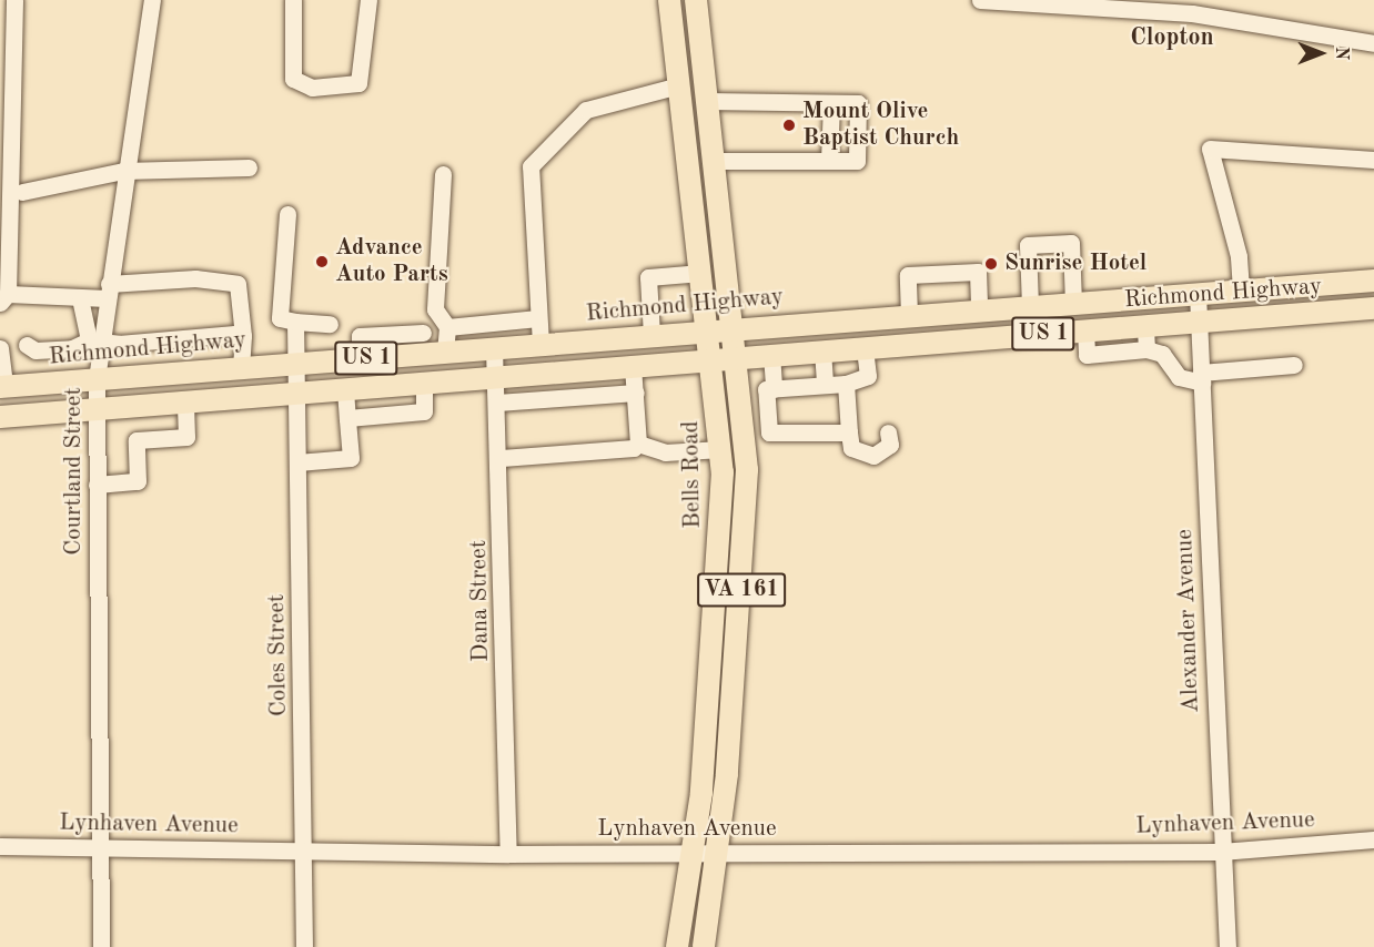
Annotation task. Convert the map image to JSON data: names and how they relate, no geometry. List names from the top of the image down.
{
  "streets": {
    "main road": [
      "Richmond Highway",
      "US 1",
      "Bells Road",
      "VA 161"
    ],
    "street": [
      "Courtland Street",
      "Dana Street",
      "Alexander Avenue",
      "Coles Street",
      "Lynhaven Avenue"
    ]
  },
  "crossings": [
    ["Richmond Highway", "Courtland Street"],
    ["Richmond Highway", "Bells Road"],
    ["Richmond Highway", "VA 161"],
    ["Richmond Highway", "Dana Street"],
    ["Richmond Highway", "Alexander Avenue"],
    ["Richmond Highway", "Coles Street"],
    ["Courtland Street", "Lynhaven Avenue"],
    ["Bells Road", "Lynhaven Avenue"],
    ["VA 161", "Lynhaven Avenue"],
    ["Dana Street", "Lynhaven Avenue"],
    ["Alexander Avenue", "Lynhaven Avenue"],
    ["Coles Street", "Lynhaven Avenue"]
  ],
  "districts": ["Clopton"],
  "places": ["Mount Olive Baptist Church", "Advance Auto Parts", "Sunrise Hotel"],
  "north": "right"
}
